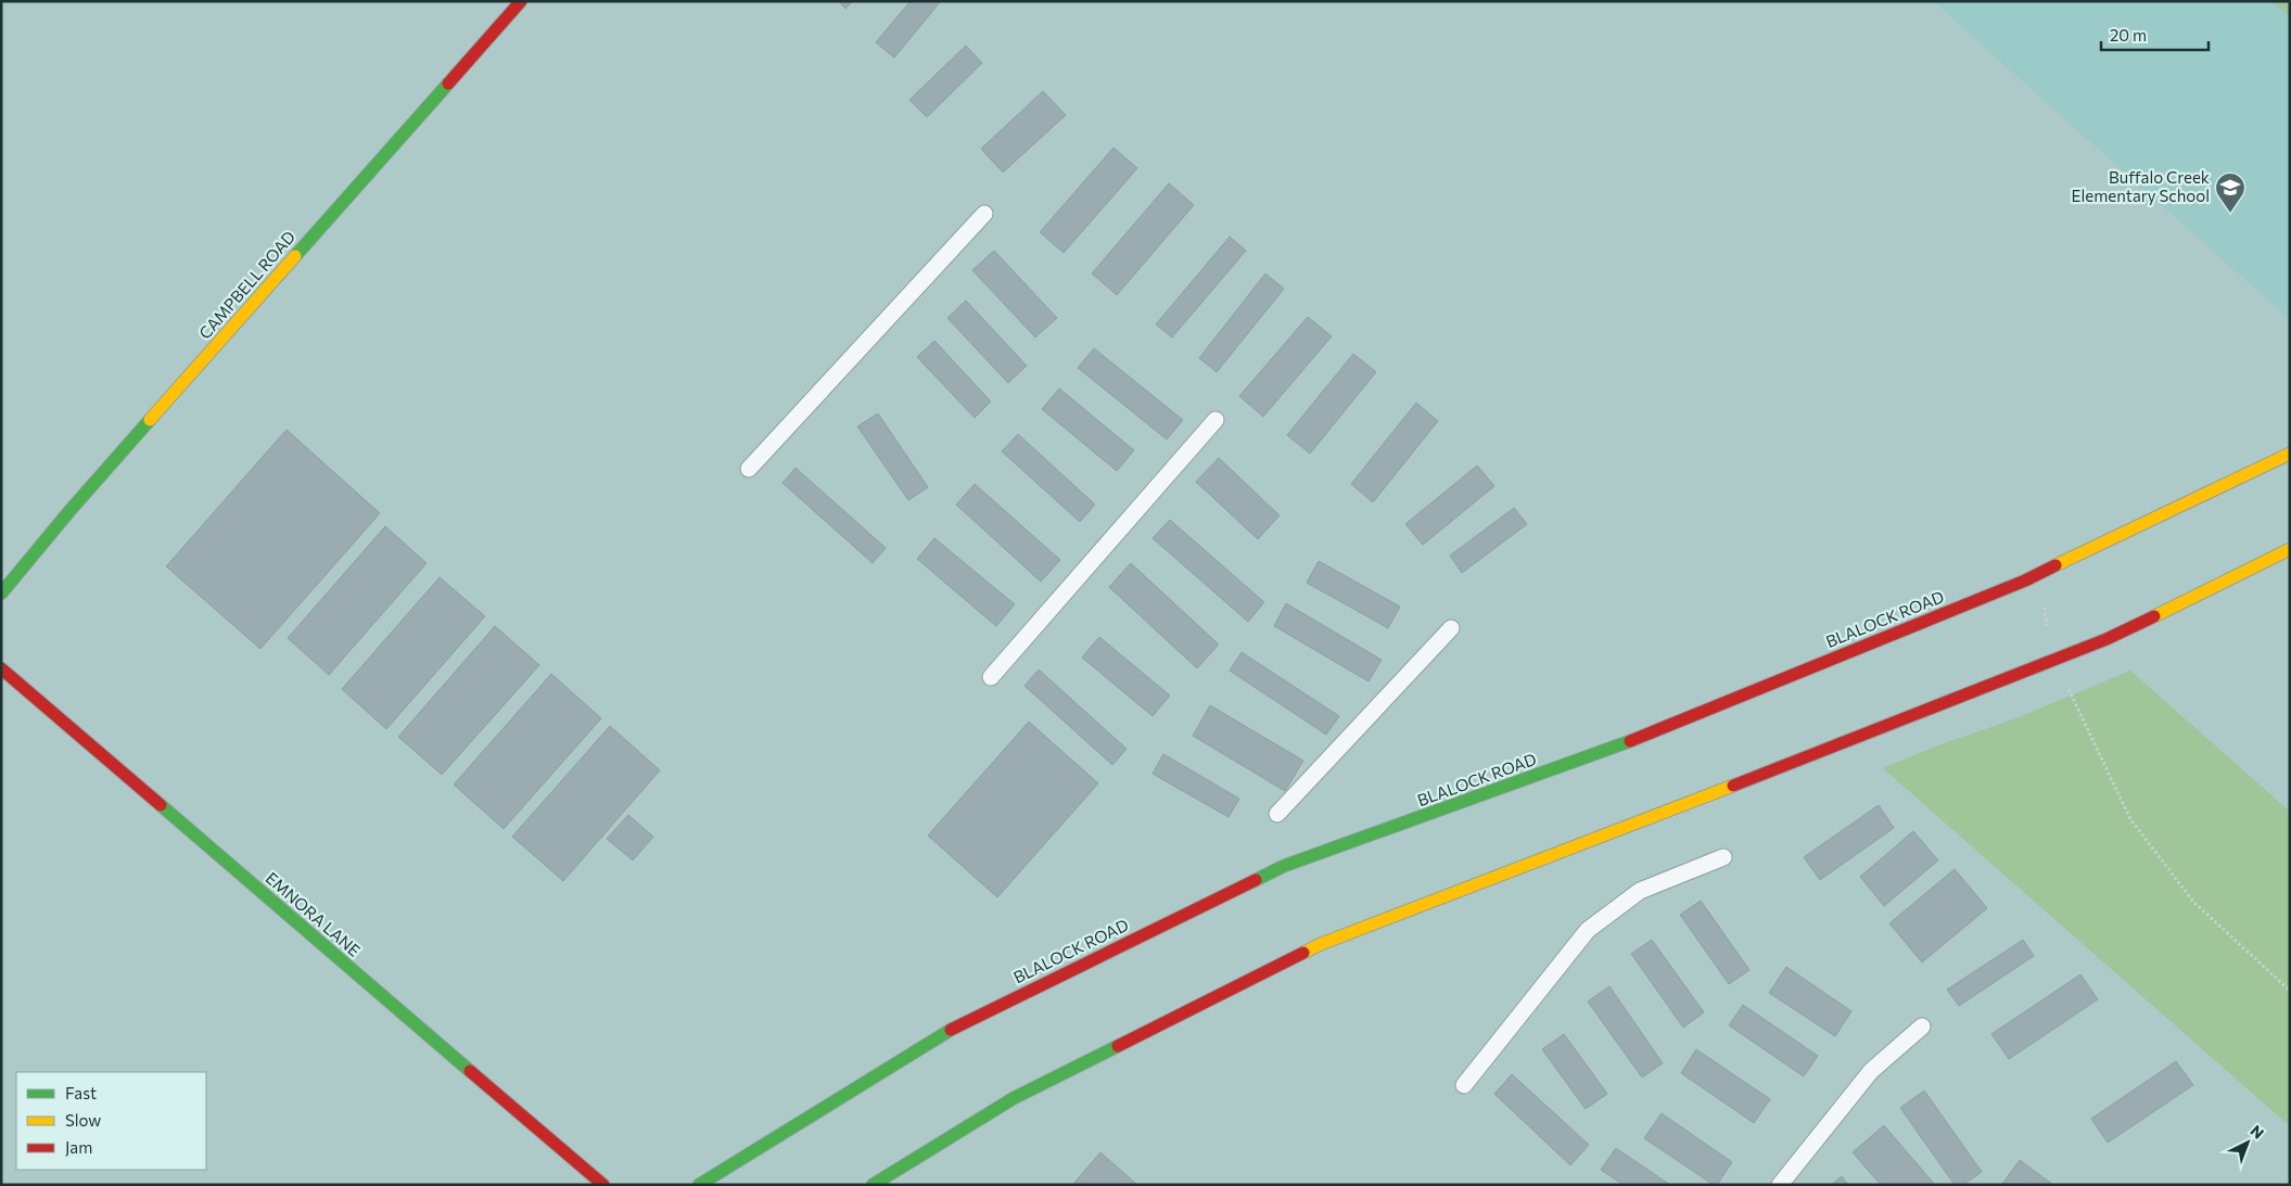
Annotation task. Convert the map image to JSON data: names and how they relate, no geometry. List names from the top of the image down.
{
  "streets": {
    "main road": ["CAMPBELL ROAD", "BLALOCK ROAD", "EMNORA LANE"]
  },
  "places": {
    "school or university": ["Buffalo Creek Elementary School"]
  },
  "legend": ["Fast", "Slow", "Jam"],
  "scale_bar": "20 m",
  "north": "top right"
}
